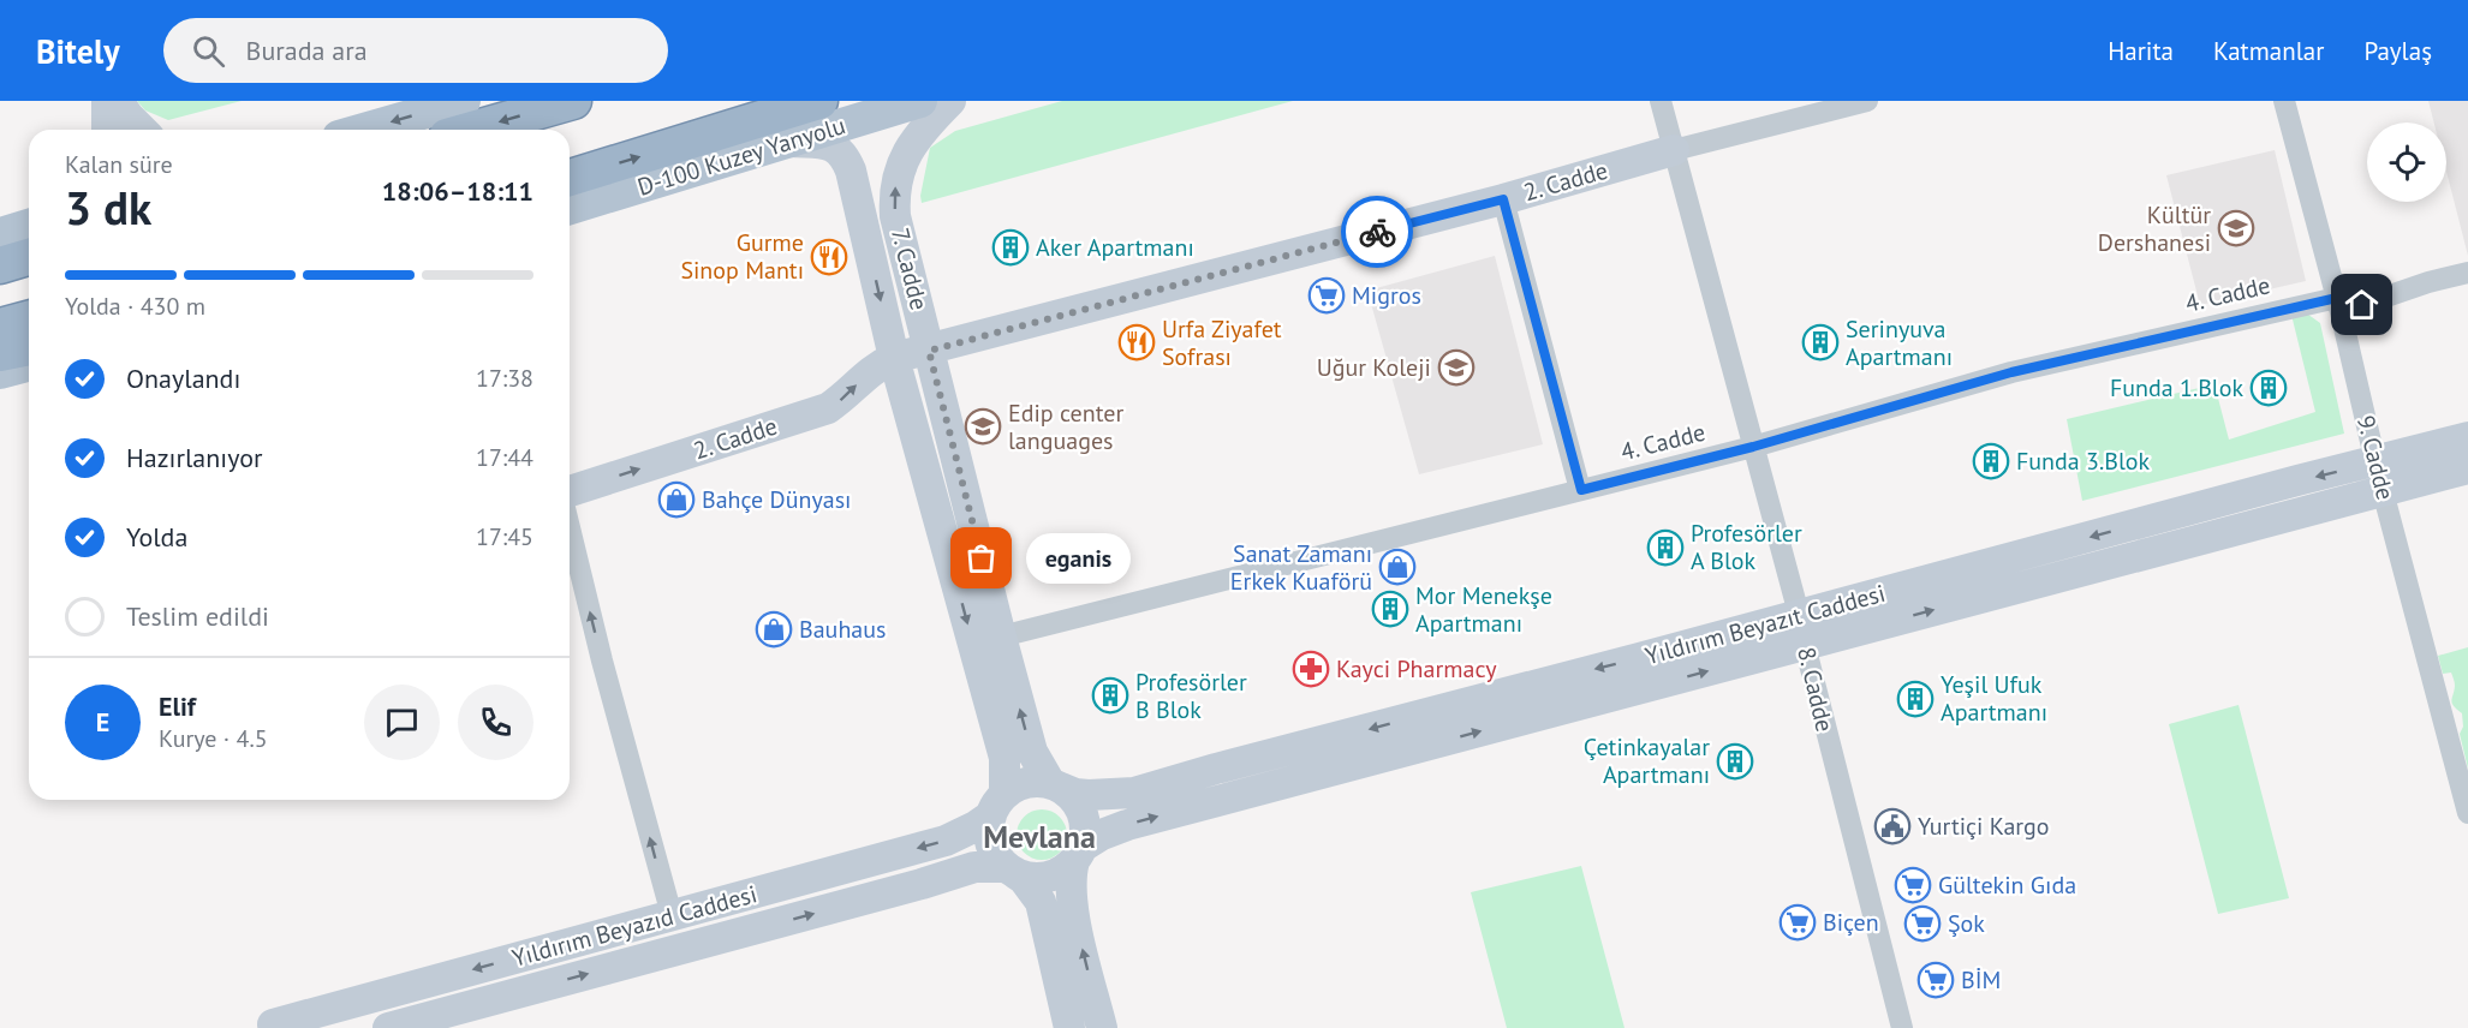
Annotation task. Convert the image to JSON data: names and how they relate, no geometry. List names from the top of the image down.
{
  "streets": {
    "main road": [
      "D-100 Kuzey Yanyolu",
      "2. Cadde",
      "7. Cadde",
      "Yıldırım Beyazıt Caddesi",
      "8. Cadde",
      "Yıldırım Beyazıd Caddesi"
    ],
    "street": ["4. Cadde", "9. Cadde"]
  },
  "crossings": [
    ["D-100 Kuzey Yanyolu", "7. Cadde"],
    ["2. Cadde", "7. Cadde"],
    ["2. Cadde", "8. Cadde"],
    ["7. Cadde", "4. Cadde"],
    ["7. Cadde", "Yıldırım Beyazıt Caddesi"],
    ["7. Cadde", "Yıldırım Beyazıd Caddesi"],
    ["4. Cadde", "9. Cadde"],
    ["4. Cadde", "8. Cadde"],
    ["9. Cadde", "Yıldırım Beyazıt Caddesi"],
    ["Yıldırım Beyazıt Caddesi", "8. Cadde"],
    ["Yıldırım Beyazıt Caddesi", "Yıldırım Beyazıd Caddesi"]
  ],
  "districts": ["Mevlana"],
  "places": {
    "school or university": ["Kültür Dershanesi", "Uğur Koleji", "Edip center languages"],
    "building": [
      "Aker Apartmanı",
      "Serinyuva Apartmanı",
      "Funda 1.Blok",
      "Funda 3.Blok",
      "Profesörler A Blok",
      "Mor Menekşe Apartmanı",
      "Profesörler B Blok",
      "Yeşil Ufuk Apartmanı",
      "Çetinkayalar Apartmanı"
    ],
    "restaurant": ["Gurme Sinop Mantı", "Urfa Ziyafet Sofrası"],
    "supermarket": [
      "Migros",
      "Gültekin Gıda",
      "Biçen",
      "Şok",
      "BİM"
    ],
    "shop": ["Bahçe Dünyası", "Sanat Zamanı Erkek Kuaförü", "Bauhaus"],
    "other": ["eganis"],
    "pharmacy": ["Kayci Pharmacy"],
    "public building": ["Yurtiçi Kargo"]
  },
  "page": {
    "header": "Bitely",
    "search": "Burada ara",
    "nav": ["Harita", "Katmanlar", "Paylaş"],
    "heading": ["3 dk", "Kalan süre", "18:06–18:11"],
    "panel": ["Elif", "Kurye · 4.5"],
    "bar": "Yolda · 430 m",
    "list": [
      ["Onaylandı", "17:38"],
      ["Hazırlanıyor", "17:44"],
      ["Yolda", "17:45"],
      "Teslim edildi"
    ],
    "bubble": "eganis",
    "round": "E"
  }
}
